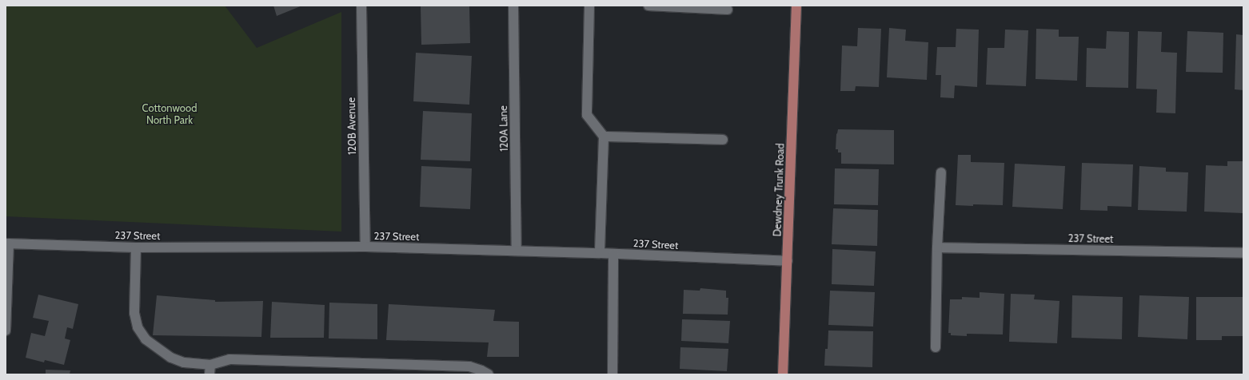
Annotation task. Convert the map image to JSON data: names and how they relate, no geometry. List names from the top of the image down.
{
  "streets": {
    "main road": ["Dewdney Trunk Road"],
    "street": ["120B Avenue", "120A Lane", "237 Street"]
  },
  "crossings": [
    ["120B Avenue", "237 Street"],
    ["120A Lane", "237 Street"],
    ["Dewdney Trunk Road", "237 Street"]
  ],
  "parks": ["Cottonwood North Park"]
}
